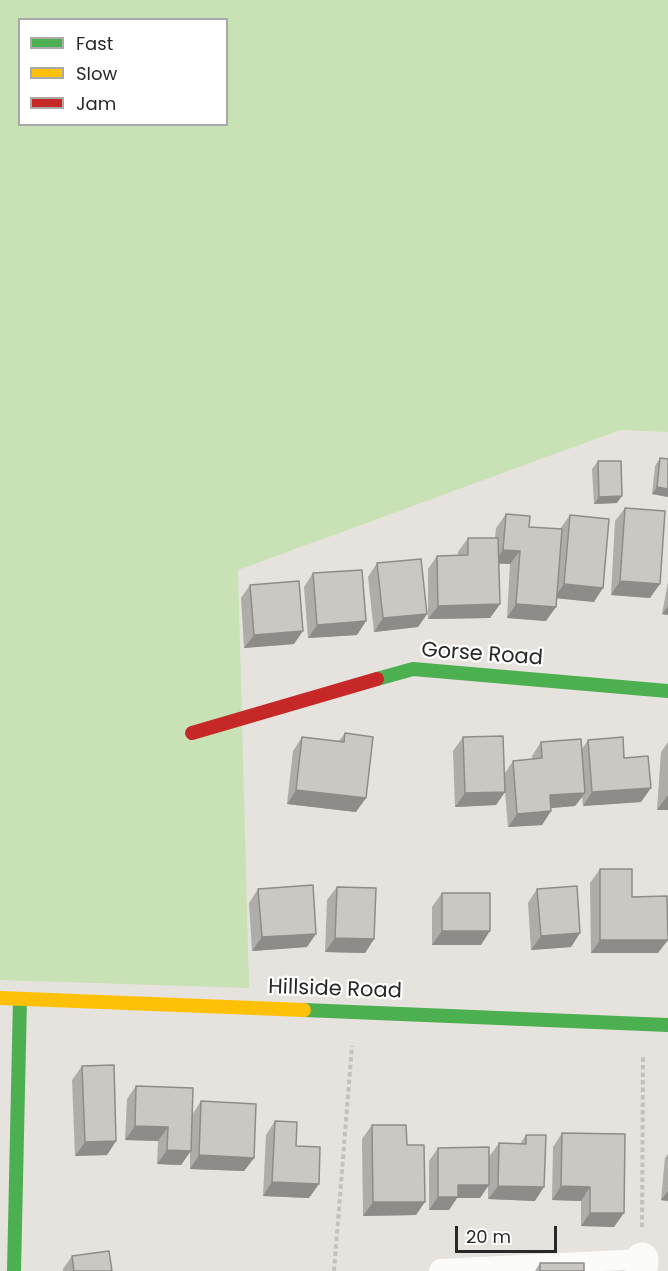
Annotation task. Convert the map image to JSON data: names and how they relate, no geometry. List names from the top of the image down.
{
  "streets": {
    "street": ["Gorse Road", "Hillside Road"]
  },
  "legend": ["Fast", "Slow", "Jam"],
  "scale_bar": "20 m"
}
